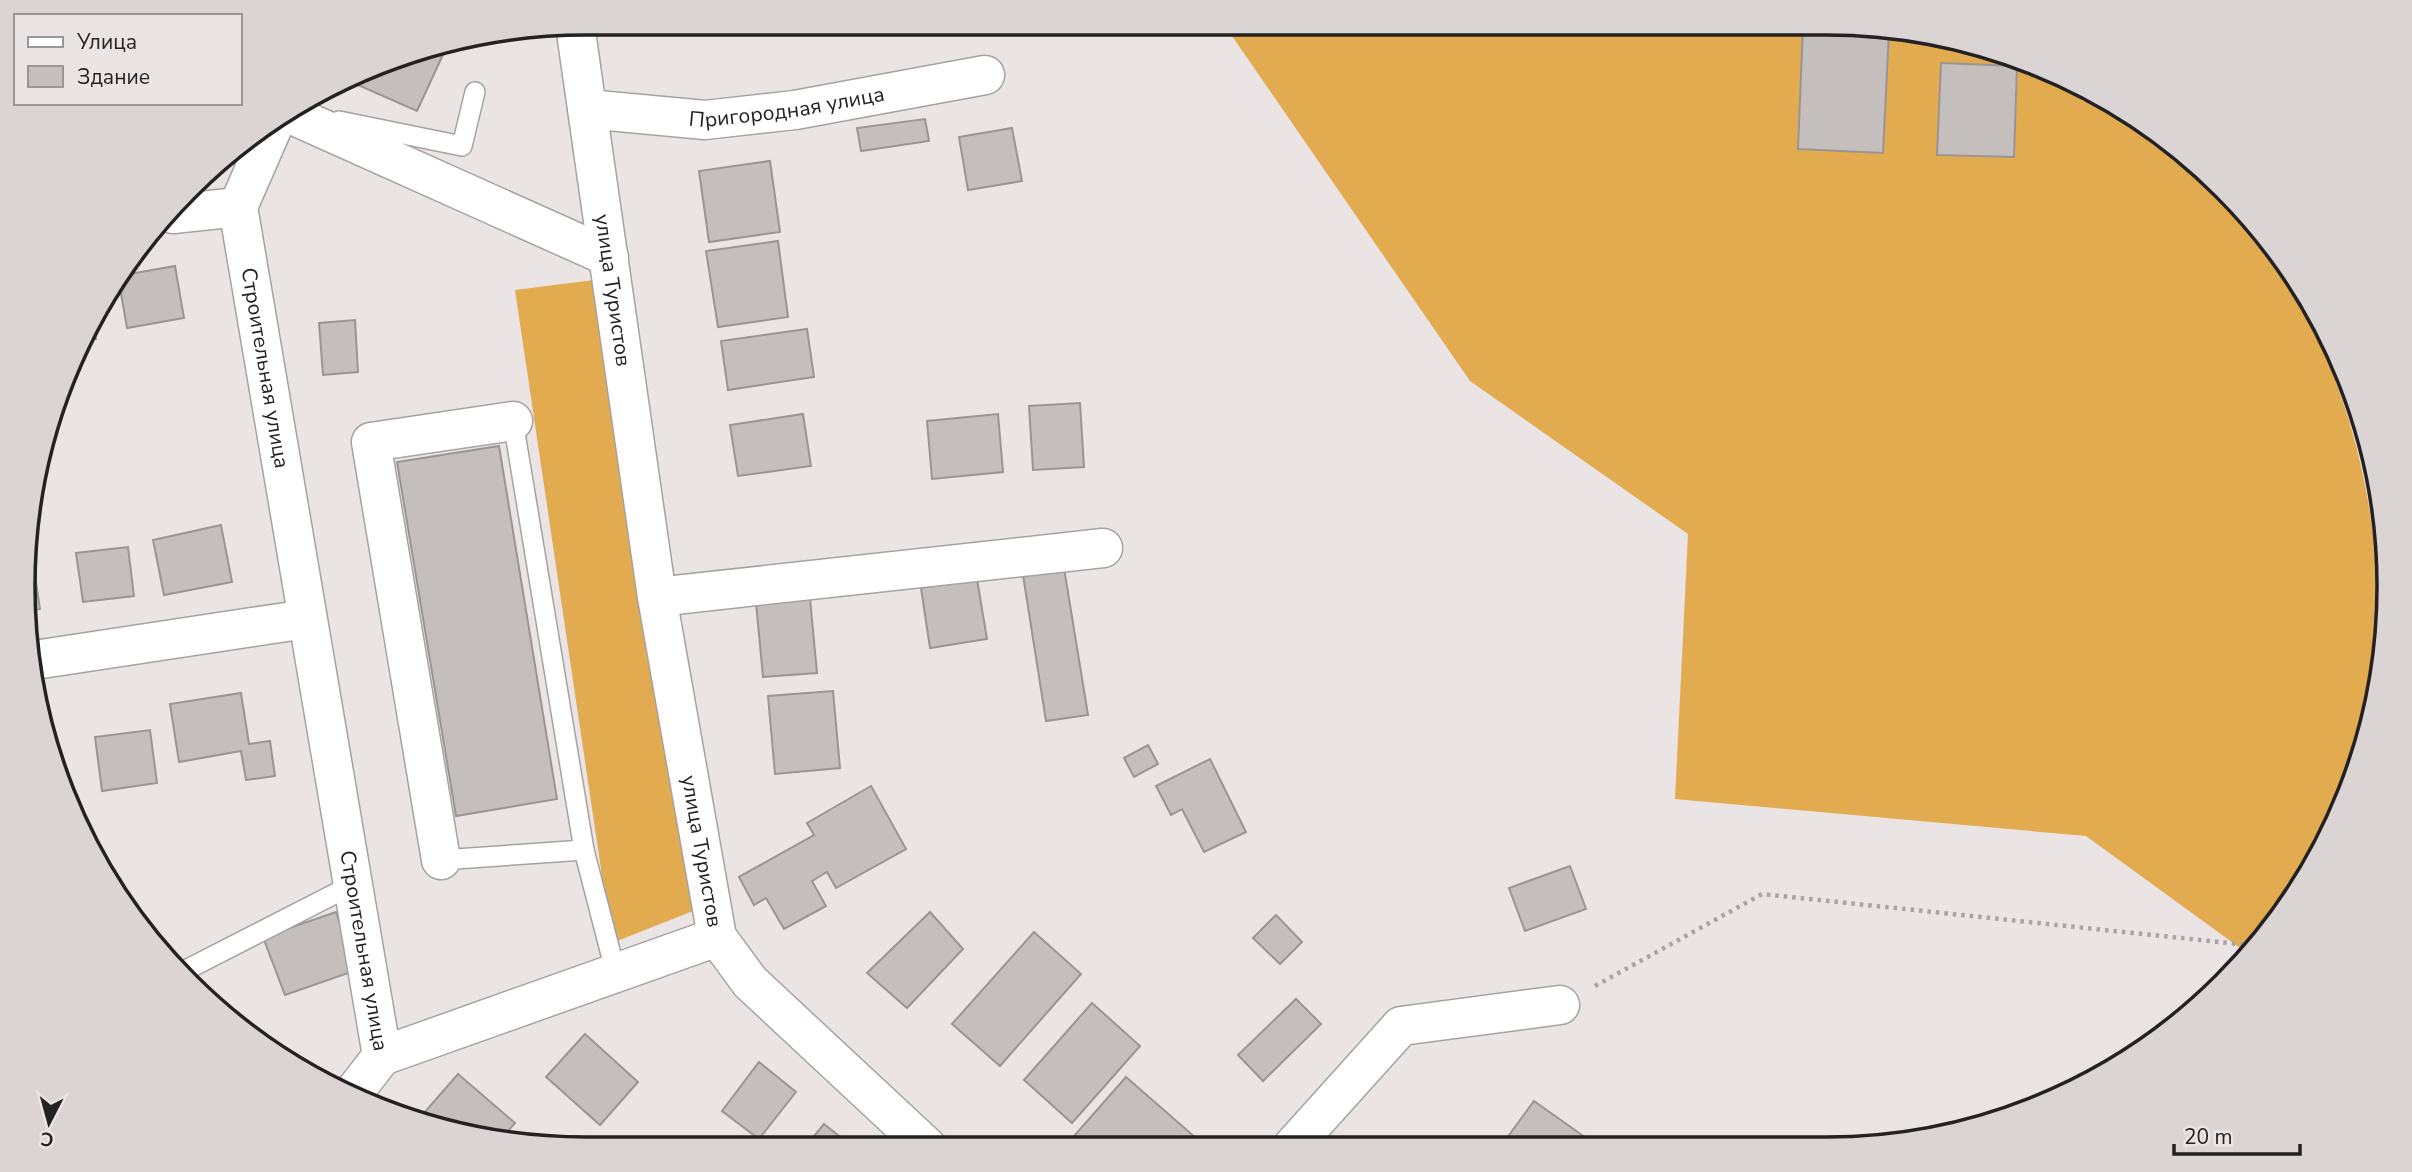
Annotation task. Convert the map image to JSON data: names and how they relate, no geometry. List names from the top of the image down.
{
  "streets": {
    "street": ["Пригородная улица", "улица Туристов", "Строительная улица"]
  },
  "crossings": [
    ["Пригородная улица", "улица Туристов"],
    ["улица Туристов", "Строительная улица"]
  ],
  "legend": ["Улица", "Здание"],
  "scale_bar": "20 m",
  "north": "bottom"
}
